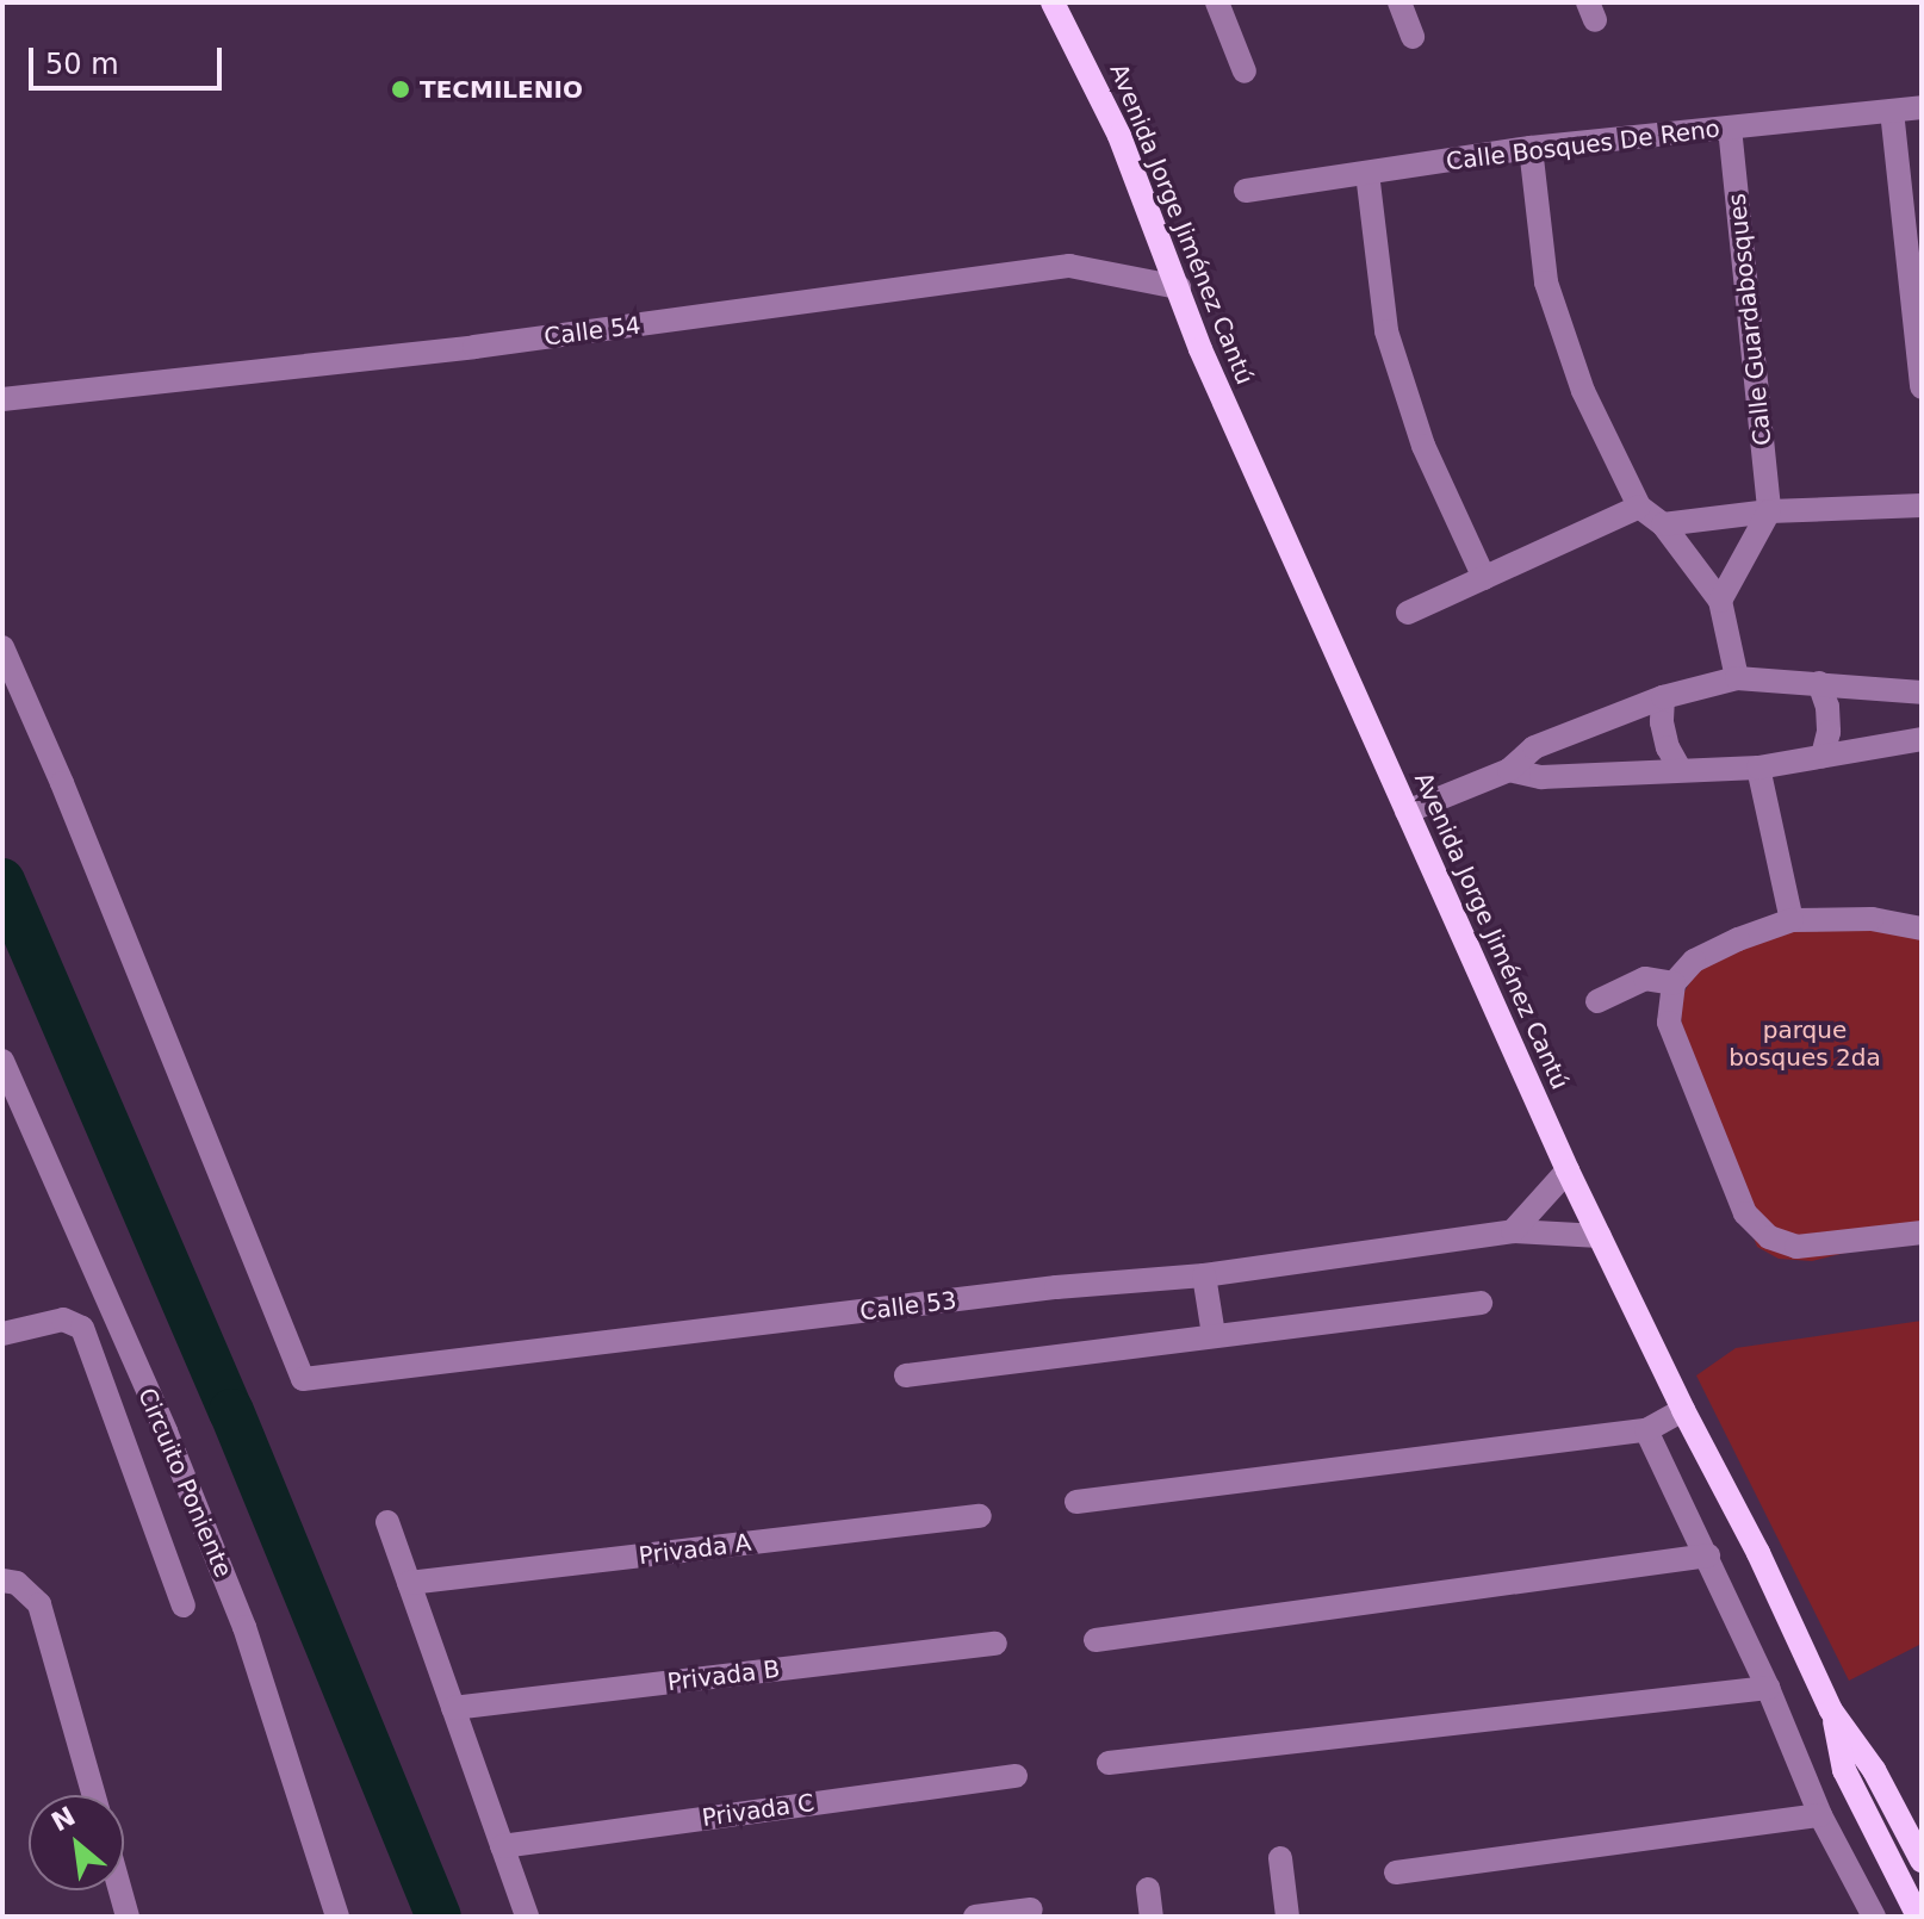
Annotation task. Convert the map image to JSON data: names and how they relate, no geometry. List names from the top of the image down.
{
  "streets": {
    "main road": ["Avenida Jorge Jiménez Cantú"],
    "street": [
      "Calle Bosques De Reno",
      "Calle Guardabosques",
      "Calle 54",
      "Calle 53",
      "Circuito Poniente",
      "Privada A",
      "Privada B",
      "Privada C"
    ]
  },
  "crossings": [
    ["Calle Bosques De Reno", "Calle Guardabosques"],
    ["Avenida Jorge Jiménez Cantú", "Calle 54"],
    ["Avenida Jorge Jiménez Cantú", "Calle 53"]
  ],
  "parks": ["parque bosques 2da"],
  "places": ["TECMILENIO"],
  "scale_bar": "50 m",
  "north": "top left"
}
